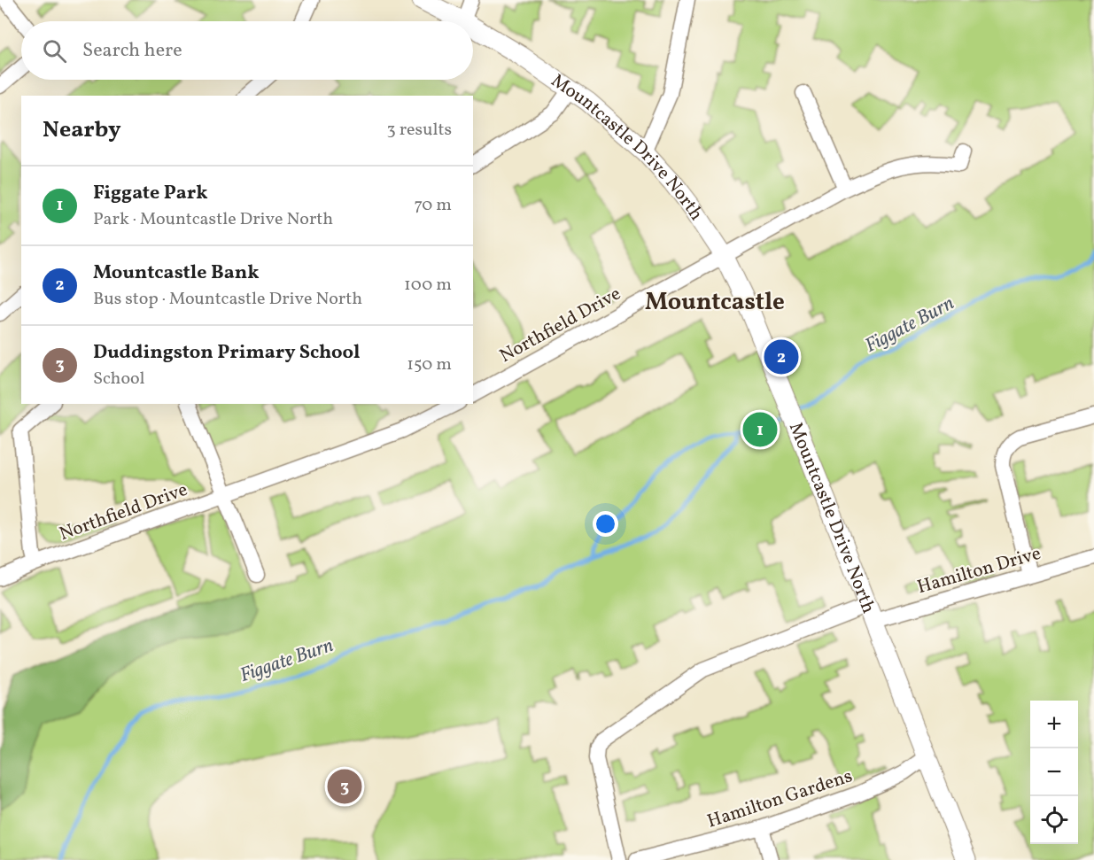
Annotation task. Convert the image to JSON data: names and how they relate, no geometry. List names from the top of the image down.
{
  "streets": {
    "street": [
      "Mountcastle Drive North",
      "Northfield Drive",
      "Hamilton Drive",
      "Hamilton Gardens"
    ]
  },
  "crossings": [
    ["Mountcastle Drive North", "Northfield Drive"],
    ["Mountcastle Drive North", "Hamilton Drive"],
    ["Mountcastle Drive North", "Hamilton Gardens"]
  ],
  "districts": ["Mountcastle"],
  "water": ["Figgate Burn"],
  "page": {
    "search": "Search here",
    "heading": ["Nearby", "3 results"],
    "list": [
      {
        "mark": "1",
        "name": "Figgate Park",
        "note": "Park · Mountcastle Drive North",
        "value": "70 m"
      },
      {
        "mark": "2",
        "name": "Mountcastle Bank",
        "note": "Bus stop · Mountcastle Drive North",
        "value": "100 m"
      },
      {
        "mark": "3",
        "name": "Duddingston Primary School",
        "note": "School",
        "value": "150 m"
      }
    ],
    "pins": ["2", "1", "3"],
    "map_buttons": ["+", "−"]
  }
}
